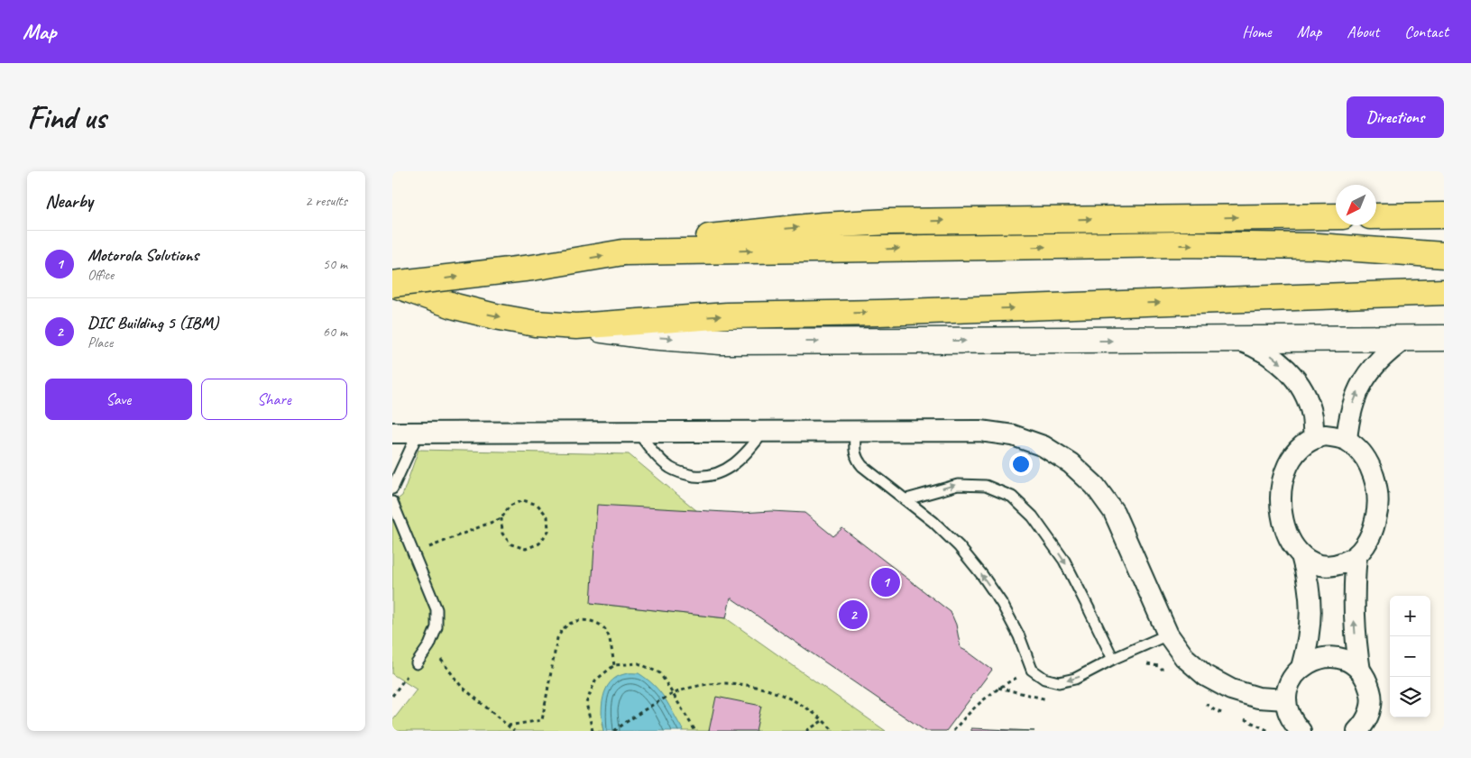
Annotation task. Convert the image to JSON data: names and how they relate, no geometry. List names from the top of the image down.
{
  "north": "bottom left",
  "page": {
    "header": "Map",
    "nav": [
      "Home",
      "Map",
      "About",
      "Contact"
    ],
    "buttons": [
      "Directions",
      ["Save", "Share"]
    ],
    "title": "Find us",
    "heading": ["Nearby", "2 results"],
    "list": [
      {
        "mark": "1",
        "name": "Motorola Solutions",
        "note": "Office",
        "value": "50 m"
      },
      {
        "mark": "2",
        "name": "DIC Building 5 (IBM)",
        "note": "Place",
        "value": "60 m"
      }
    ],
    "pins": ["1", "2"],
    "map_buttons": ["+", "−"]
  }
}
